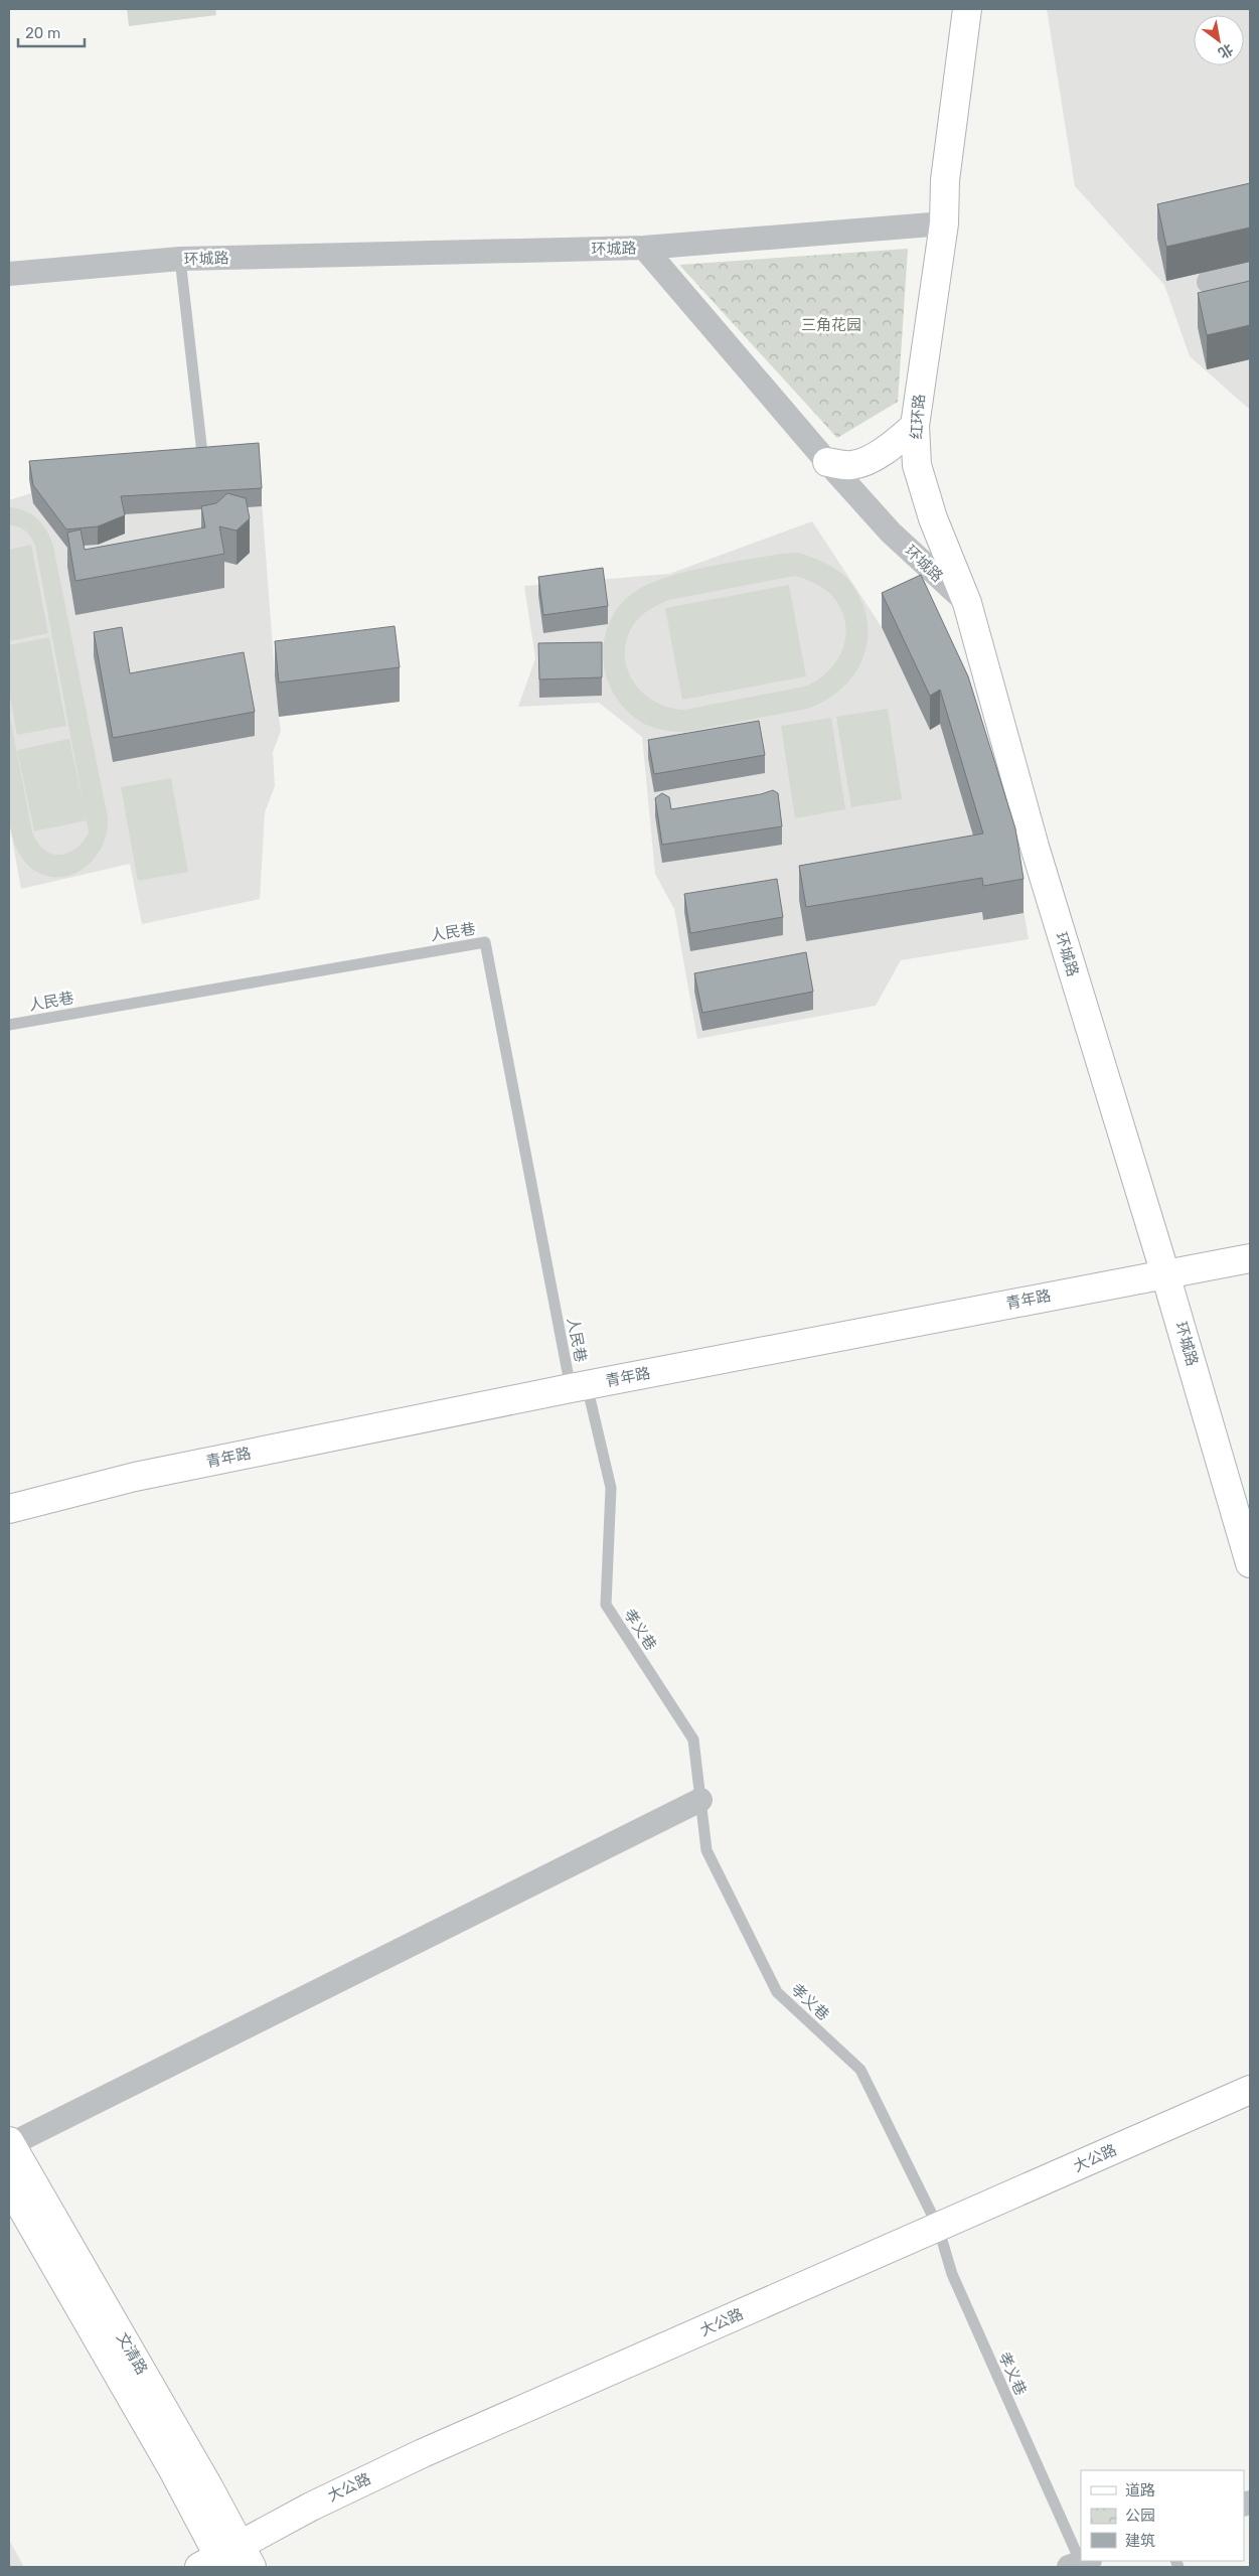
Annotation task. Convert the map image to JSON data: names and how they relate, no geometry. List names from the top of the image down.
{
  "streets": {
    "street": [
      "环城路",
      "红环路",
      "青年路",
      "大公路",
      "文清路"
    ],
    "lane": ["人民巷", "孝义巷"]
  },
  "crossings": [
    ["环城路", "红环路"],
    ["环城路", "青年路"],
    ["人民巷", "青年路"],
    ["人民巷", "孝义巷"],
    ["青年路", "孝义巷"],
    ["孝义巷", "大公路"],
    ["大公路", "文清路"]
  ],
  "parks": ["三角花园"],
  "legend": ["道路", "公园", "建筑"],
  "scale_bar": "20 m",
  "north": "bottom right"
}
